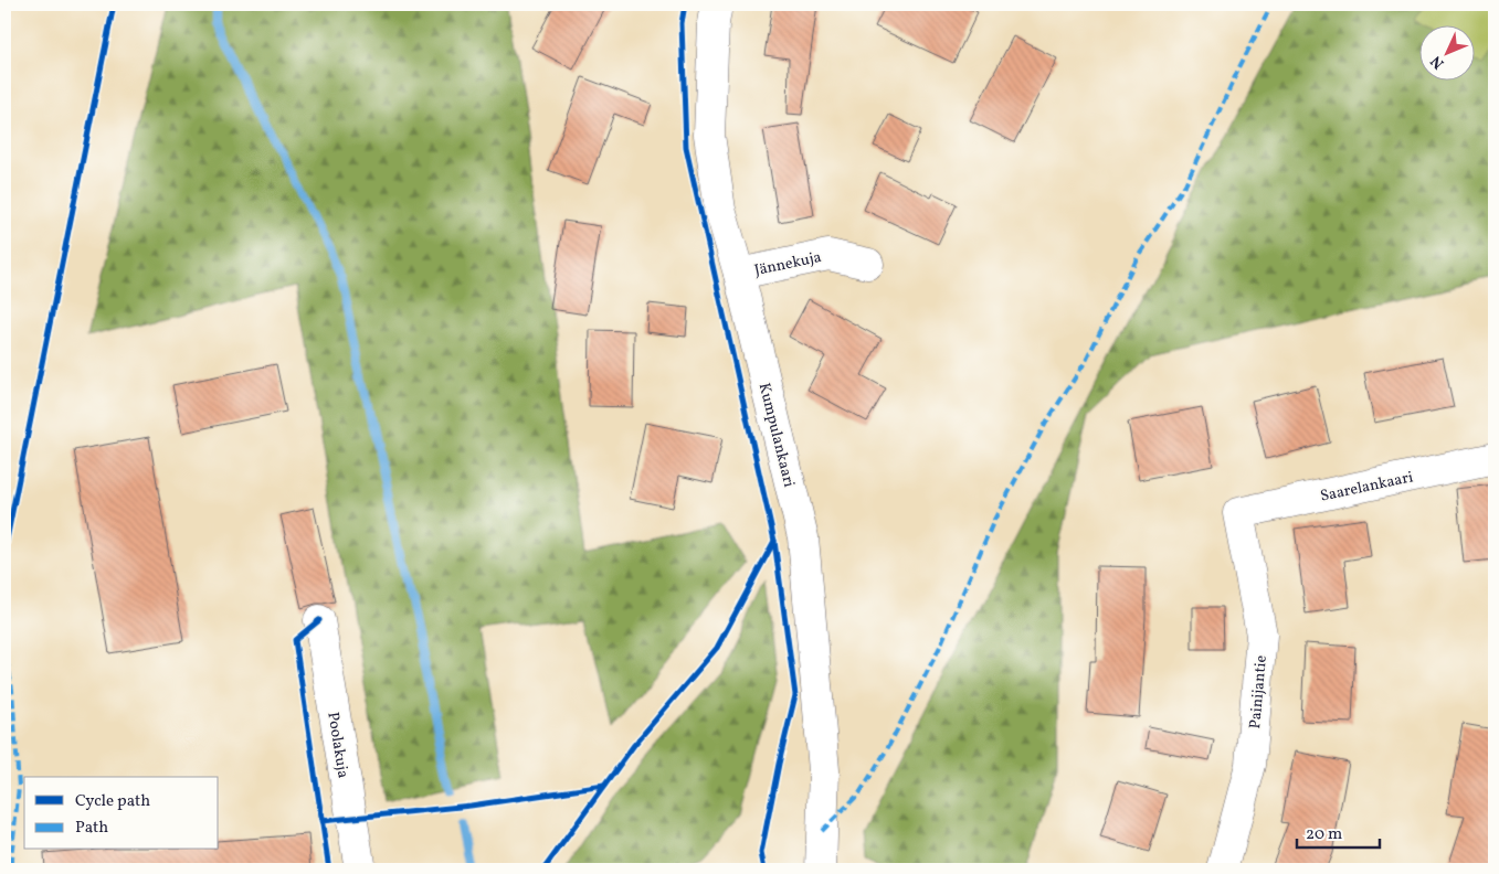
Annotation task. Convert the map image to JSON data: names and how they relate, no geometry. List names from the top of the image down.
{
  "streets": {
    "street": [
      "Jännekuja",
      "Kumpulankaari",
      "Saarelankaari",
      "Painijantie",
      "Poolakuja"
    ]
  },
  "crossings": [
    ["Jännekuja", "Kumpulankaari"],
    ["Saarelankaari", "Painijantie"]
  ],
  "legend": ["Cycle path", "Path"],
  "scale_bar": "20 m",
  "north": "bottom left"
}
